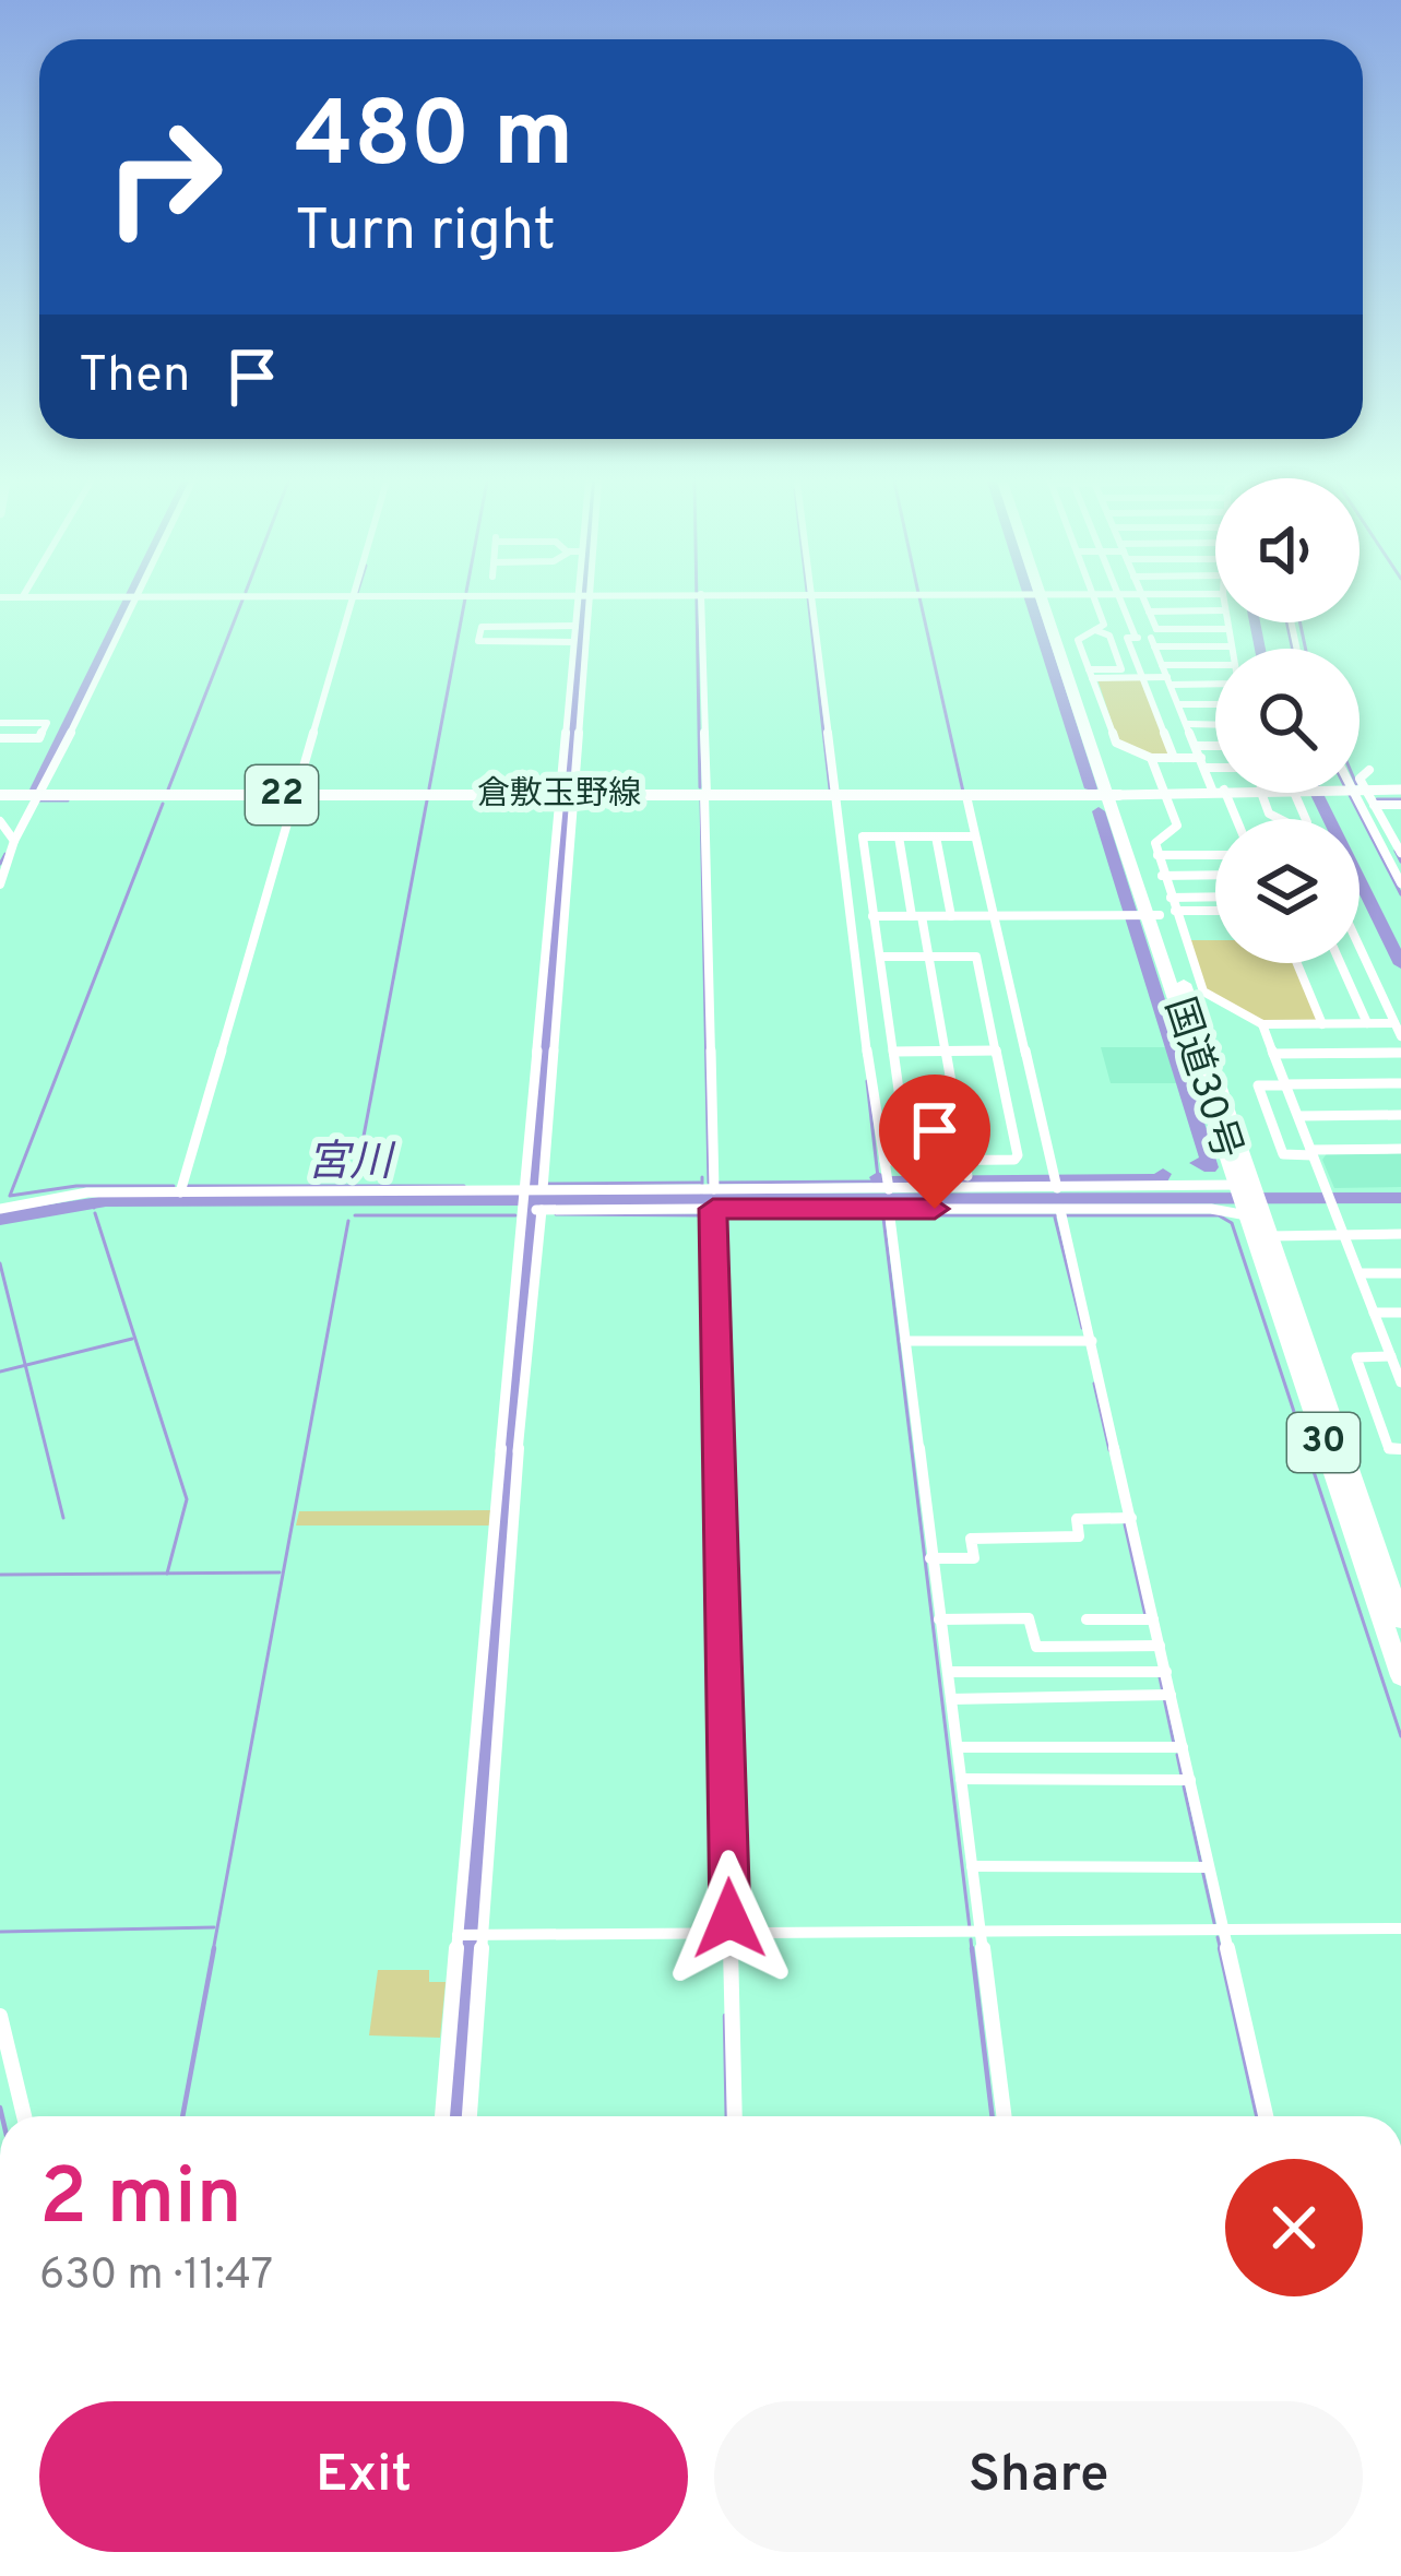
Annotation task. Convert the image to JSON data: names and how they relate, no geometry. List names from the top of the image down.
{
  "streets": {
    "highway": ["国道30号", "30"],
    "main road": ["22", "倉敷玉野線"]
  },
  "crossings": [
    ["倉敷玉野線", "国道30号"]
  ],
  "water": ["宮川"],
  "page": {
    "turn": ["480 m", "Turn right"],
    "then": "Then",
    "heading": ["2 min", "630 m · 11:47"],
    "buttons": ["Exit", "Share"]
  }
}
